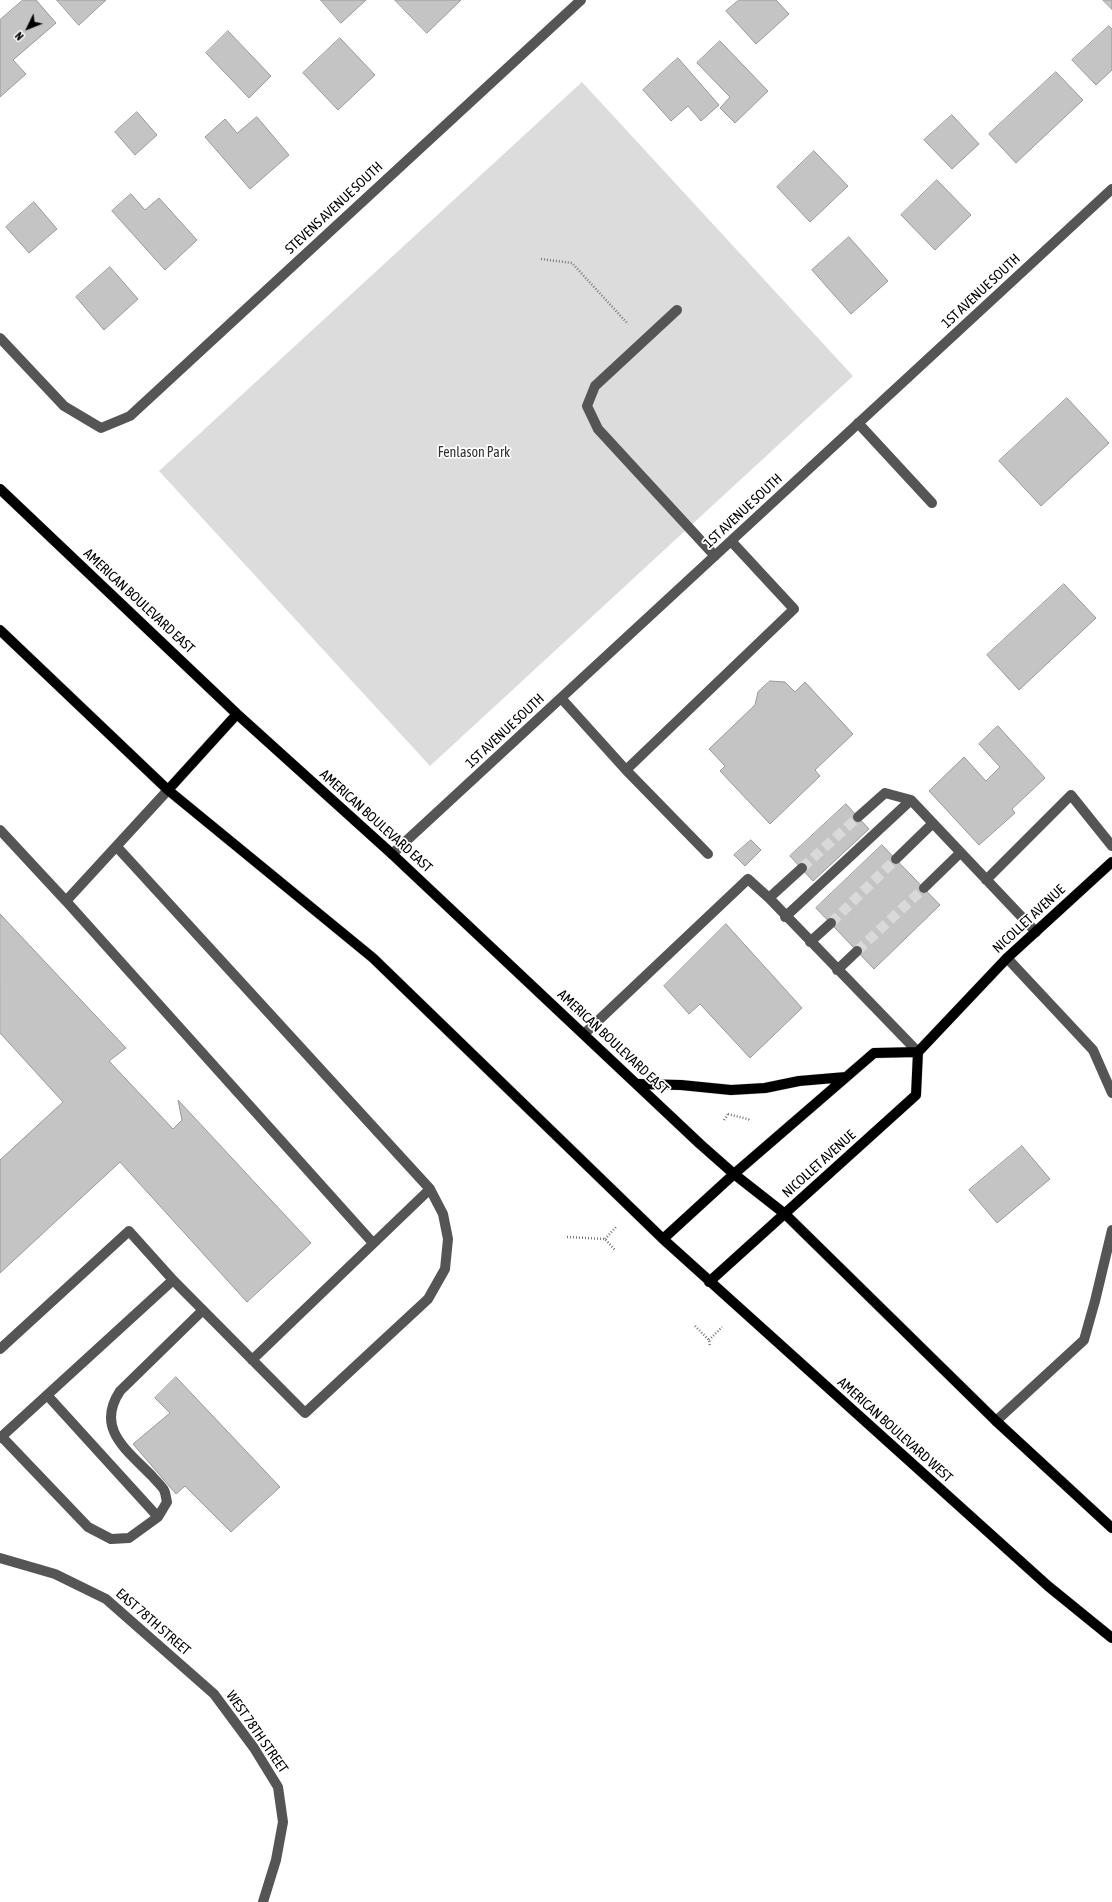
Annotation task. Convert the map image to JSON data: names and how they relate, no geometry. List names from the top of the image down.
{
  "streets": {
    "main road": ["AMERICAN BOULEVARD EAST", "NICOLLET AVENUE", "AMERICAN BOULEVARD WEST"],
    "street": [
      "STEVENS AVENUE SOUTH",
      "1ST AVENUE SOUTH",
      "EAST 78TH STREET",
      "WEST 78TH STREET"
    ]
  },
  "crossings": [
    ["1ST AVENUE SOUTH", "AMERICAN BOULEVARD EAST"],
    ["NICOLLET AVENUE", "AMERICAN BOULEVARD WEST"],
    ["EAST 78TH STREET", "WEST 78TH STREET"]
  ],
  "parks": ["Fenlason Park"],
  "north": "bottom left"
}
